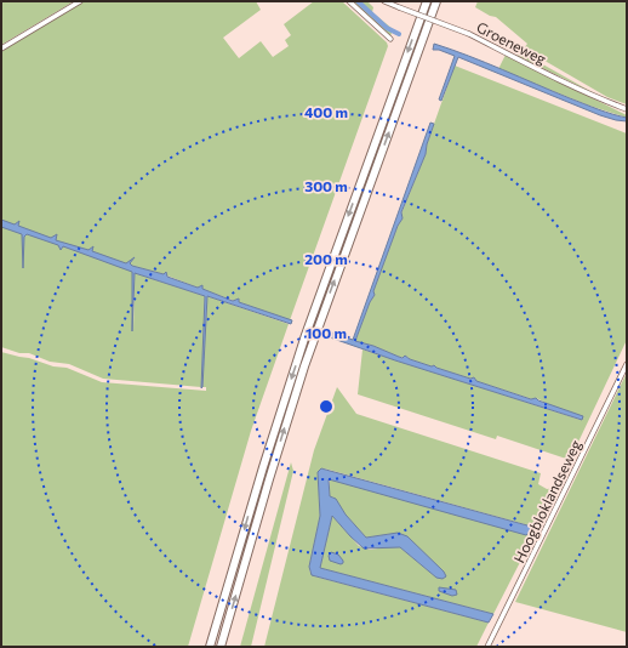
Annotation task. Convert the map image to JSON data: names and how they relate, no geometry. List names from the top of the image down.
{
  "streets": {
    "street": ["Groeneweg", "Hoogbloklandseweg"]
  },
  "rings": [
    "400 m",
    "300 m",
    "200 m",
    "100 m"
  ]
}
